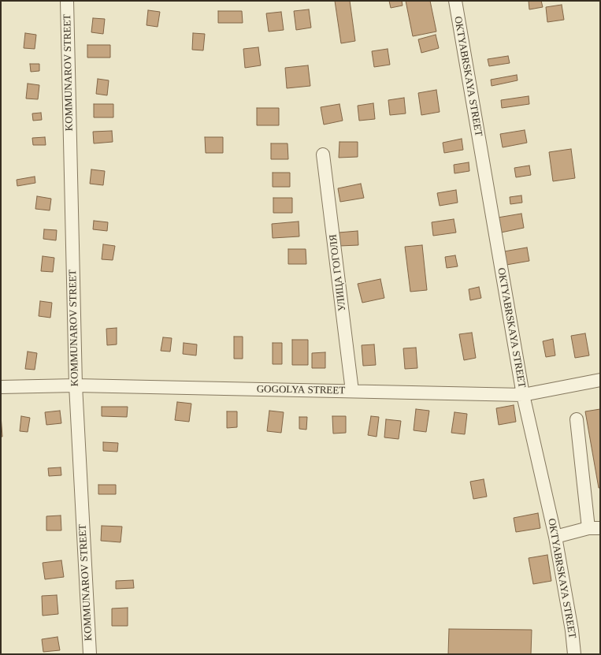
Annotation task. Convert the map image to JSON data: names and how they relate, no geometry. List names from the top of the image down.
{
  "streets": {
    "street": [
      "KOMMUNAROV STREET",
      "OKTYABRSKAYA STREET",
      "УЛИЦА ГОГОЛЯ",
      "GOGOLYA STREET"
    ]
  },
  "crossings": [
    ["KOMMUNAROV STREET", "GOGOLYA STREET"],
    ["OKTYABRSKAYA STREET", "GOGOLYA STREET"],
    ["УЛИЦА ГОГОЛЯ", "GOGOLYA STREET"]
  ]
}
